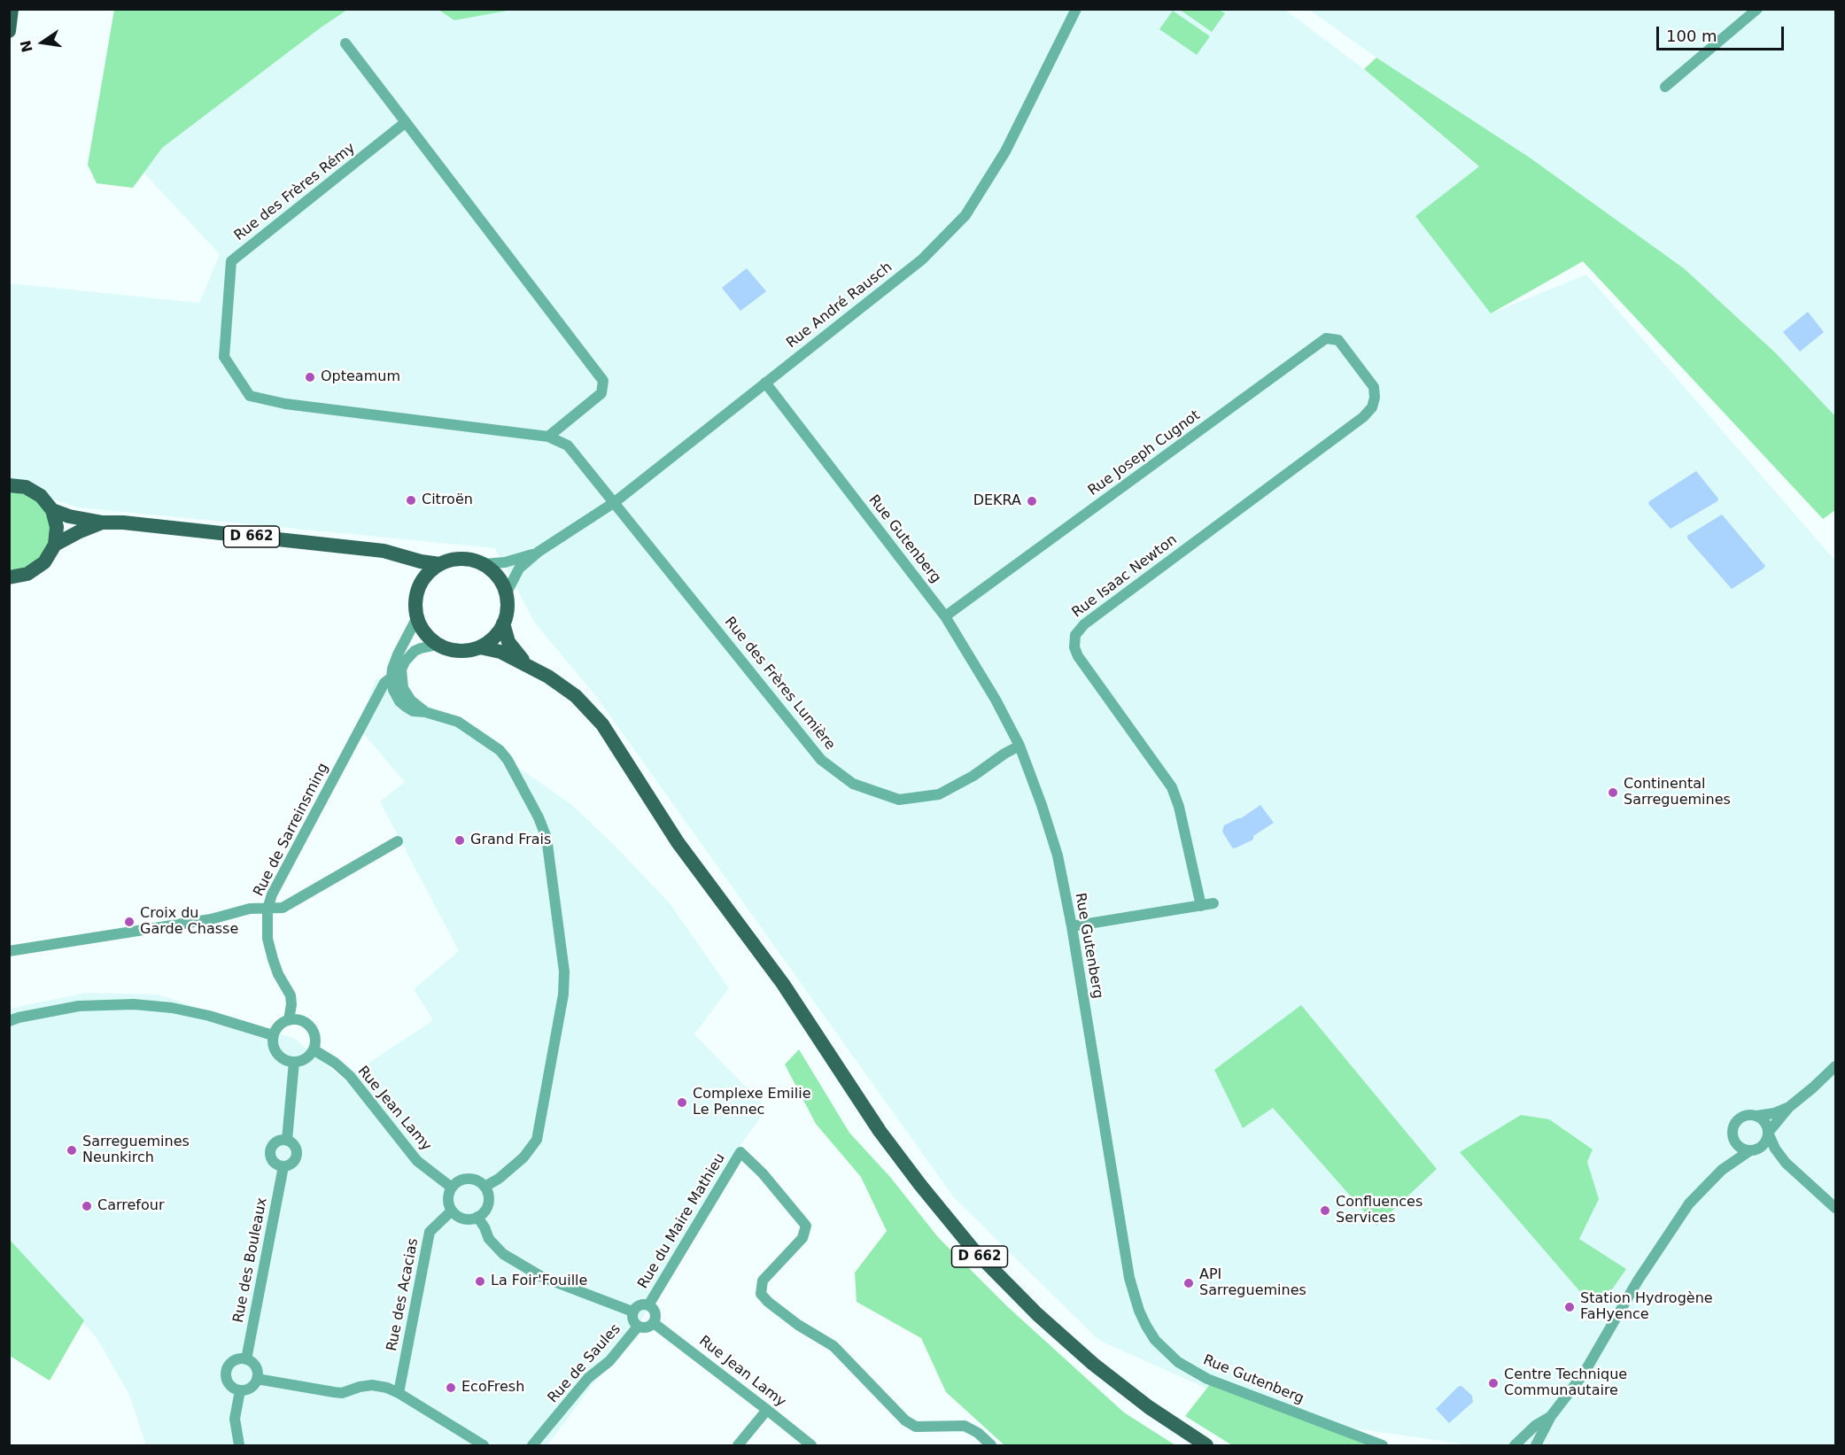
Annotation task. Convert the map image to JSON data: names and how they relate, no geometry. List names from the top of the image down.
{
  "streets": {
    "main road": ["D 662"],
    "street": [
      "Rue des Frères Rémy",
      "Rue André Rausch",
      "Rue Joseph Cugnot",
      "Rue Gutenberg",
      "Rue Isaac Newton",
      "Rue des Frères Lumière",
      "Rue de Sarreinsming",
      "Rue Jean Lamy",
      "Rue du Maire Mathieu",
      "Rue des Bouleaux",
      "Rue des Acacias",
      "Rue de Saules"
    ]
  },
  "crossings": [
    ["Rue des Frères Rémy", "Rue André Rausch"],
    ["Rue des Frères Rémy", "Rue des Frères Lumière"],
    ["Rue André Rausch", "D 662"],
    ["Rue André Rausch", "Rue Gutenberg"],
    ["Rue André Rausch", "Rue des Frères Lumière"],
    ["Rue André Rausch", "Rue de Sarreinsming"],
    ["Rue Joseph Cugnot", "Rue Gutenberg"],
    ["Rue Joseph Cugnot", "Rue Isaac Newton"],
    ["D 662", "Rue de Sarreinsming"],
    ["Rue Gutenberg", "Rue des Frères Lumière"],
    ["Rue Jean Lamy", "Rue du Maire Mathieu"],
    ["Rue Jean Lamy", "Rue des Bouleaux"],
    ["Rue Jean Lamy", "Rue des Acacias"],
    ["Rue Jean Lamy", "Rue de Saules"],
    ["Rue du Maire Mathieu", "Rue de Saules"]
  ],
  "places": [
    "Opteamum",
    "Citroën",
    "DEKRA",
    "Continental Sarreguemines",
    "Grand Frais",
    "Croix du Garde Chasse",
    "Complexe Emilie Le Pennec",
    "Sarreguemines Neunkirch",
    "Carrefour",
    "Confluences Services",
    "La Foir'Fouille",
    "API Sarreguemines",
    "Station Hydrogène FaHyence",
    "Centre Technique Communautaire",
    "EcoFresh"
  ],
  "scale_bar": "100 m",
  "north": "left"
}
